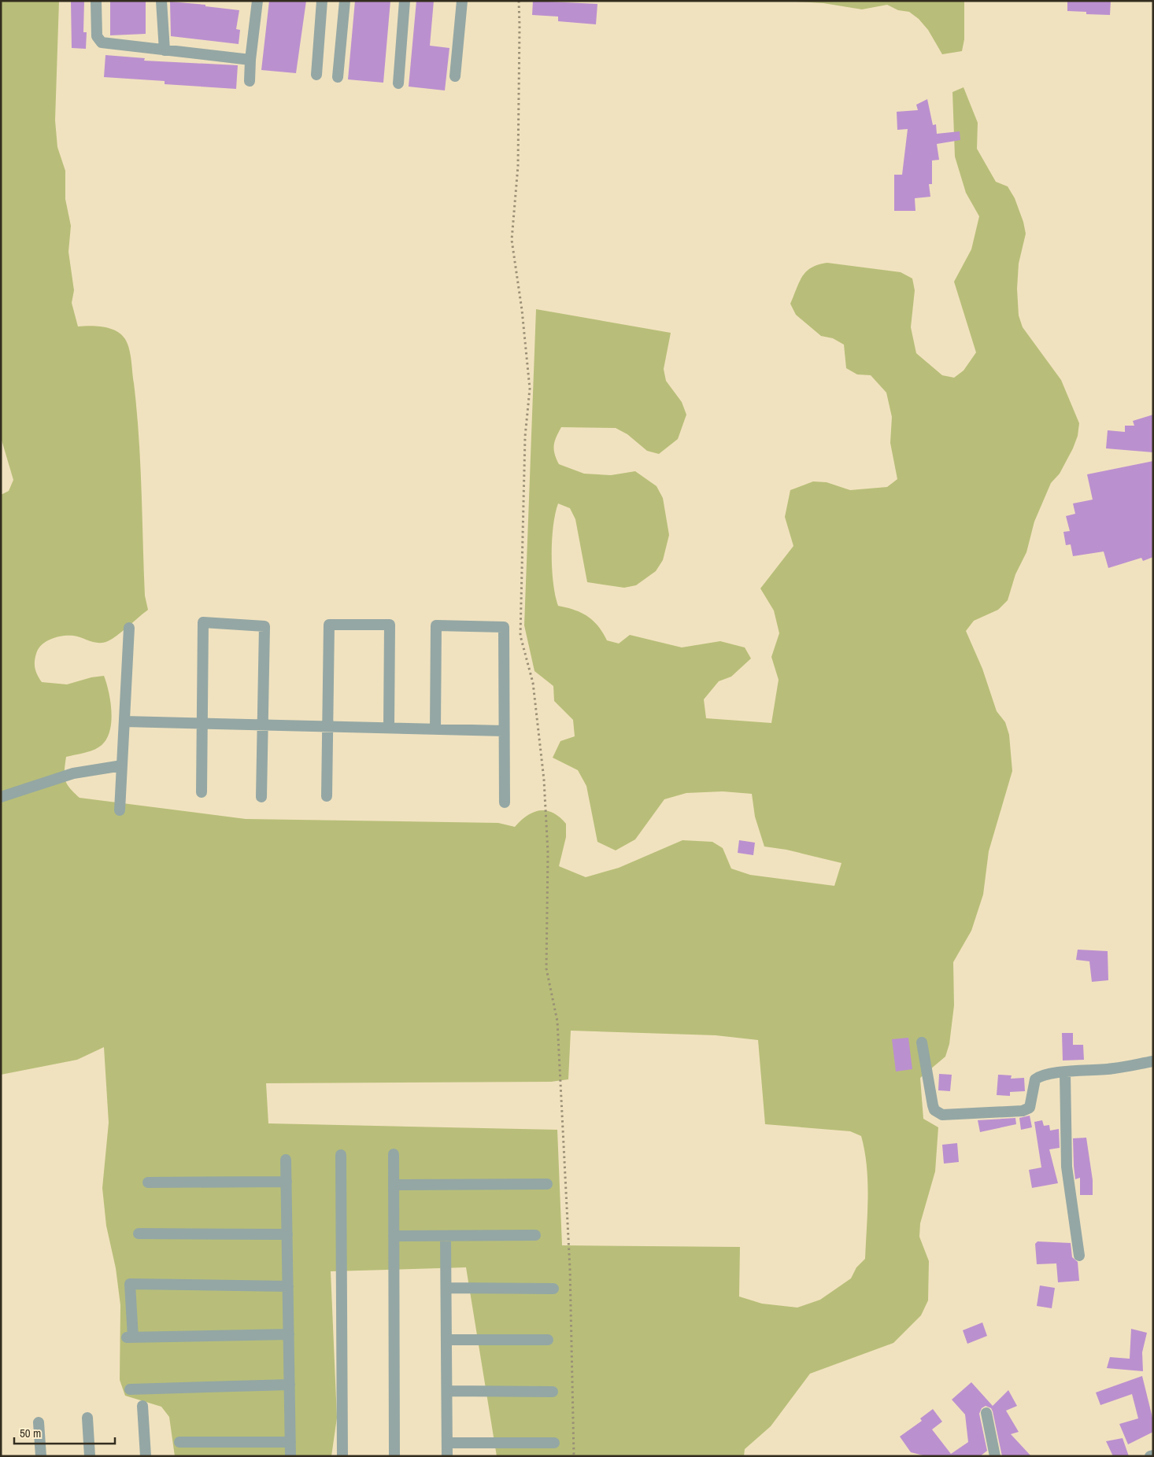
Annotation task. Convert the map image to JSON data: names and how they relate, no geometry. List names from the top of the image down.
{
  "scale_bar": "50 m"
}
